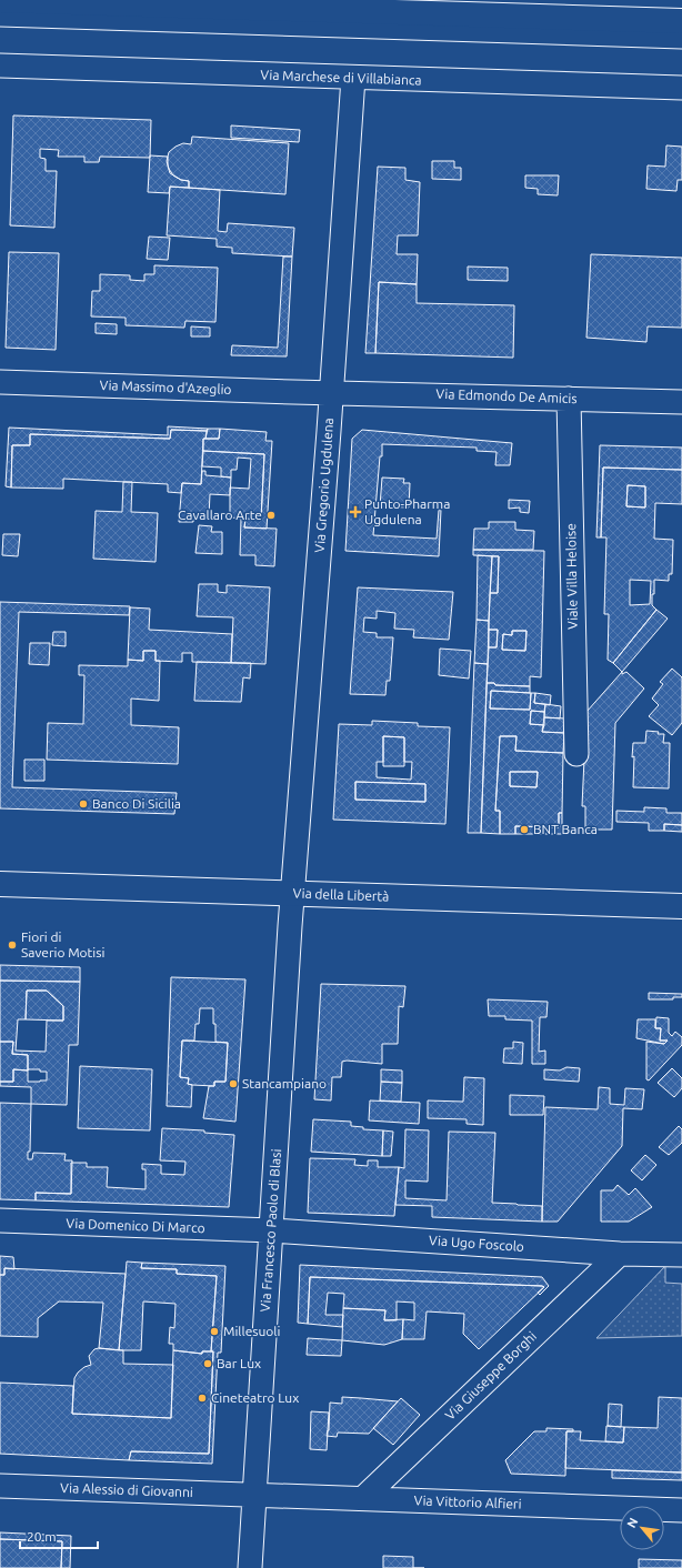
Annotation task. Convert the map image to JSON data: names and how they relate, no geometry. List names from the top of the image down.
{
  "streets": {
    "street": [
      "Via Marchese di Villabianca",
      "Via Massimo d'Azeglio",
      "Via Edmondo De Amicis",
      "Via Gregorio Ugdulena",
      "Viale Villa Heloise",
      "Via della Libertà",
      "Via Domenico Di Marco",
      "Via Francesco Paolo di Blasi",
      "Via Ugo Foscolo",
      "Via Giuseppe Borghi",
      "Via Alessio di Giovanni",
      "Via Vittorio Alfieri"
    ]
  },
  "crossings": [
    ["Via Marchese di Villabianca", "Via Gregorio Ugdulena"],
    ["Via Massimo d'Azeglio", "Via Edmondo De Amicis"],
    ["Via Massimo d'Azeglio", "Via Gregorio Ugdulena"],
    ["Via Edmondo De Amicis", "Via Gregorio Ugdulena"],
    ["Via Edmondo De Amicis", "Viale Villa Heloise"],
    ["Via Gregorio Ugdulena", "Via della Libertà"],
    ["Via Gregorio Ugdulena", "Via Francesco Paolo di Blasi"],
    ["Via della Libertà", "Via Francesco Paolo di Blasi"],
    ["Via Domenico Di Marco", "Via Francesco Paolo di Blasi"],
    ["Via Domenico Di Marco", "Via Ugo Foscolo"],
    ["Via Francesco Paolo di Blasi", "Via Ugo Foscolo"],
    ["Via Francesco Paolo di Blasi", "Via Alessio di Giovanni"],
    ["Via Francesco Paolo di Blasi", "Via Vittorio Alfieri"],
    ["Via Ugo Foscolo", "Via Giuseppe Borghi"],
    ["Via Giuseppe Borghi", "Via Vittorio Alfieri"],
    ["Via Alessio di Giovanni", "Via Vittorio Alfieri"]
  ],
  "places": {
    "health": ["Punto-Pharma Ugdulena"],
    "other": [
      "Cavallaro Arte",
      "Banco Di Sicilia",
      "BNT Banca",
      "Fiori di Saverio Motisi",
      "Stancampiano",
      "Millesuoli",
      "Bar Lux",
      "Cineteatro Lux"
    ]
  },
  "scale_bar": "20 m",
  "north": "top left"
}
